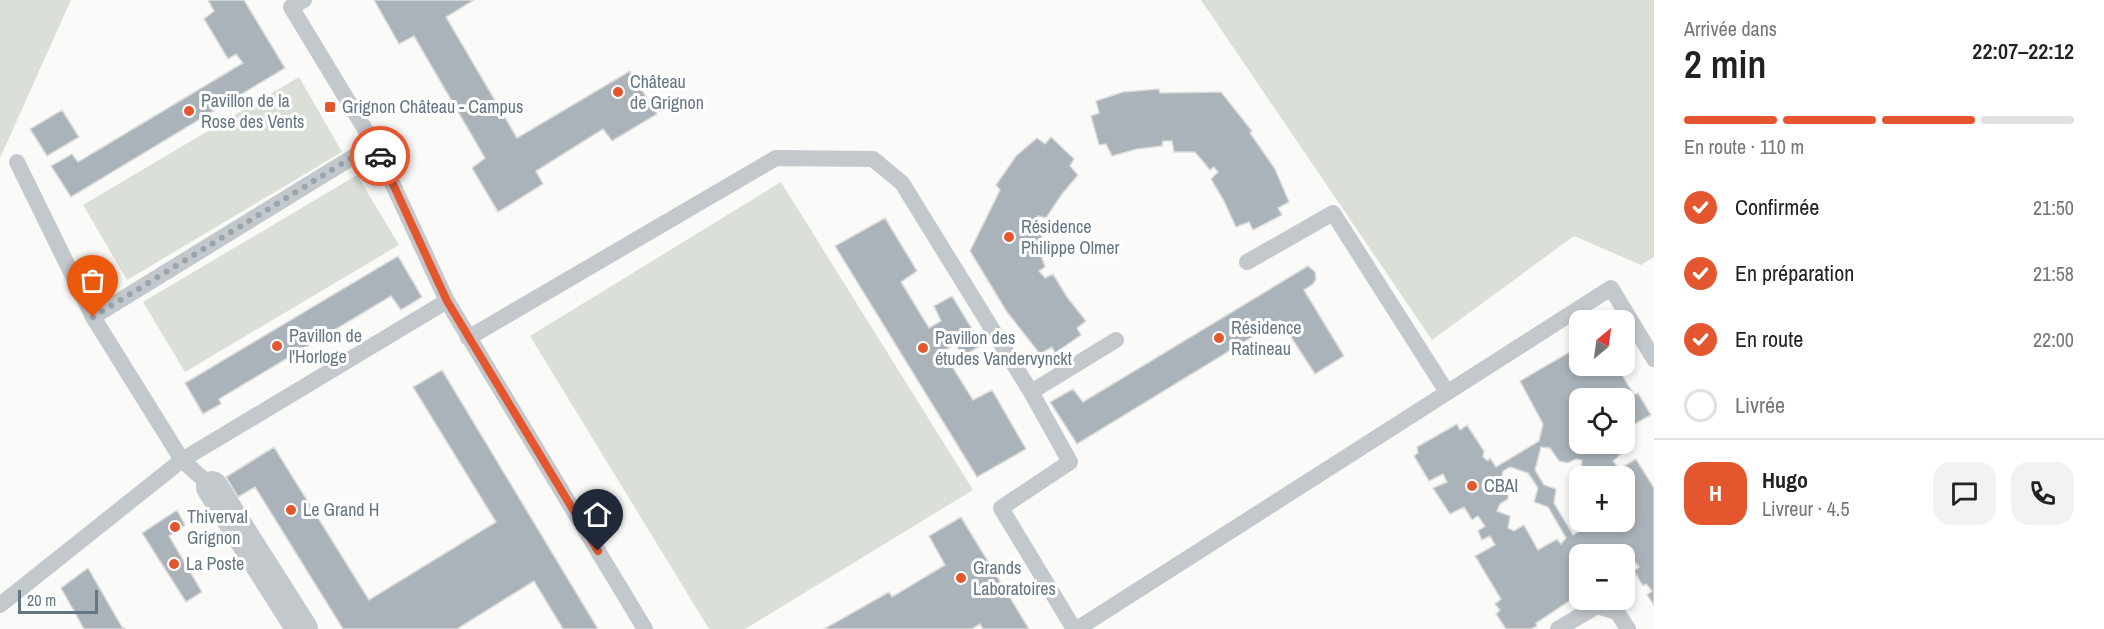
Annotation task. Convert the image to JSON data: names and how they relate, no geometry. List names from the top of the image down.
{
  "places": {
    "other": [
      "Château de Grignon",
      "Pavillon de la Rose des Vents",
      "Résidence Philippe Olmer",
      "Résidence Ratineau",
      "Pavillon de l'Horloge",
      "Pavillon des études Vandervynckt",
      "CBAI",
      "Le Grand H",
      "Thiverval Grignon",
      "La Poste",
      "Grands Laboratoires"
    ],
    "transit": ["Grignon Château - Campus"]
  },
  "scale_bar": "20 m",
  "north": "top right",
  "page": {
    "heading": ["2 min", "Arrivée dans", "22:07–22:12"],
    "panel": ["Hugo", "Livreur · 4.5"],
    "bar": "En route · 110 m",
    "list": [
      ["Confirmée", "21:50"],
      ["En préparation", "21:58"],
      ["En route", "22:00"],
      "Livrée"
    ],
    "map_buttons": ["+", "−"],
    "round": "H",
    "scale": "20 m"
  }
}
